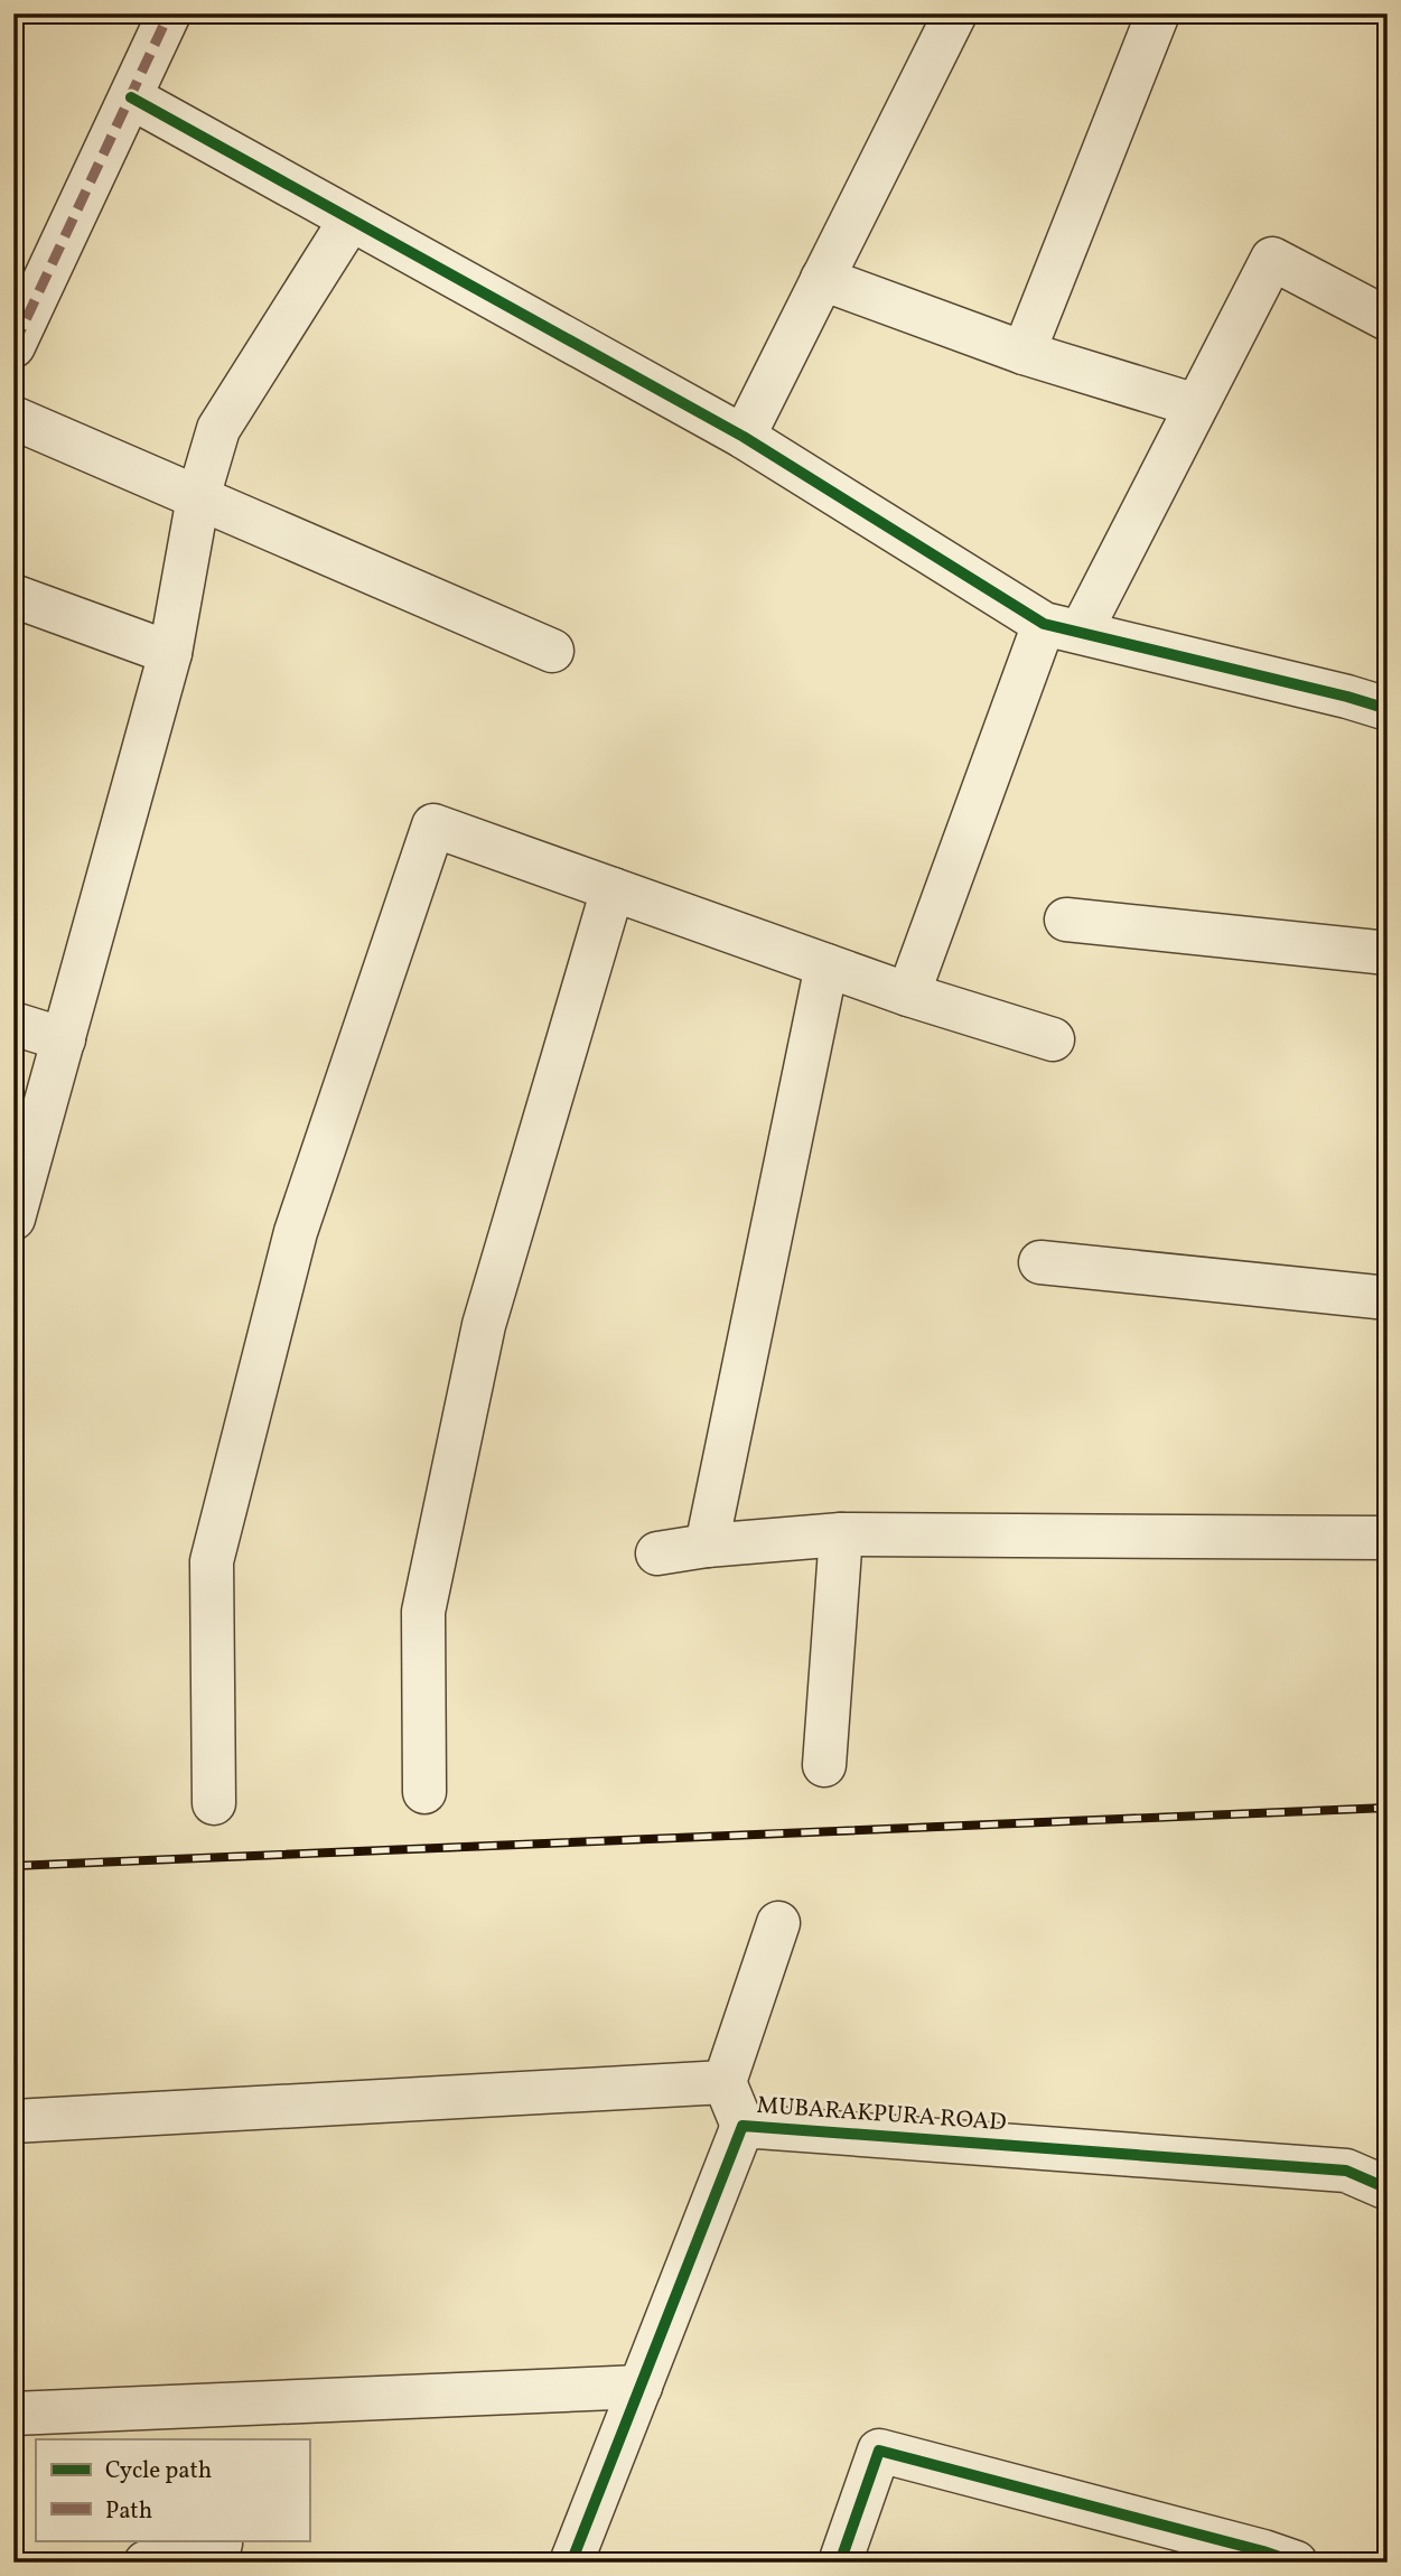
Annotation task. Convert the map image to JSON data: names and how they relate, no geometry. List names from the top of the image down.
{
  "streets": {
    "street": ["MUBARAKPURA ROAD"]
  },
  "legend": ["Cycle path", "Path"]
}
